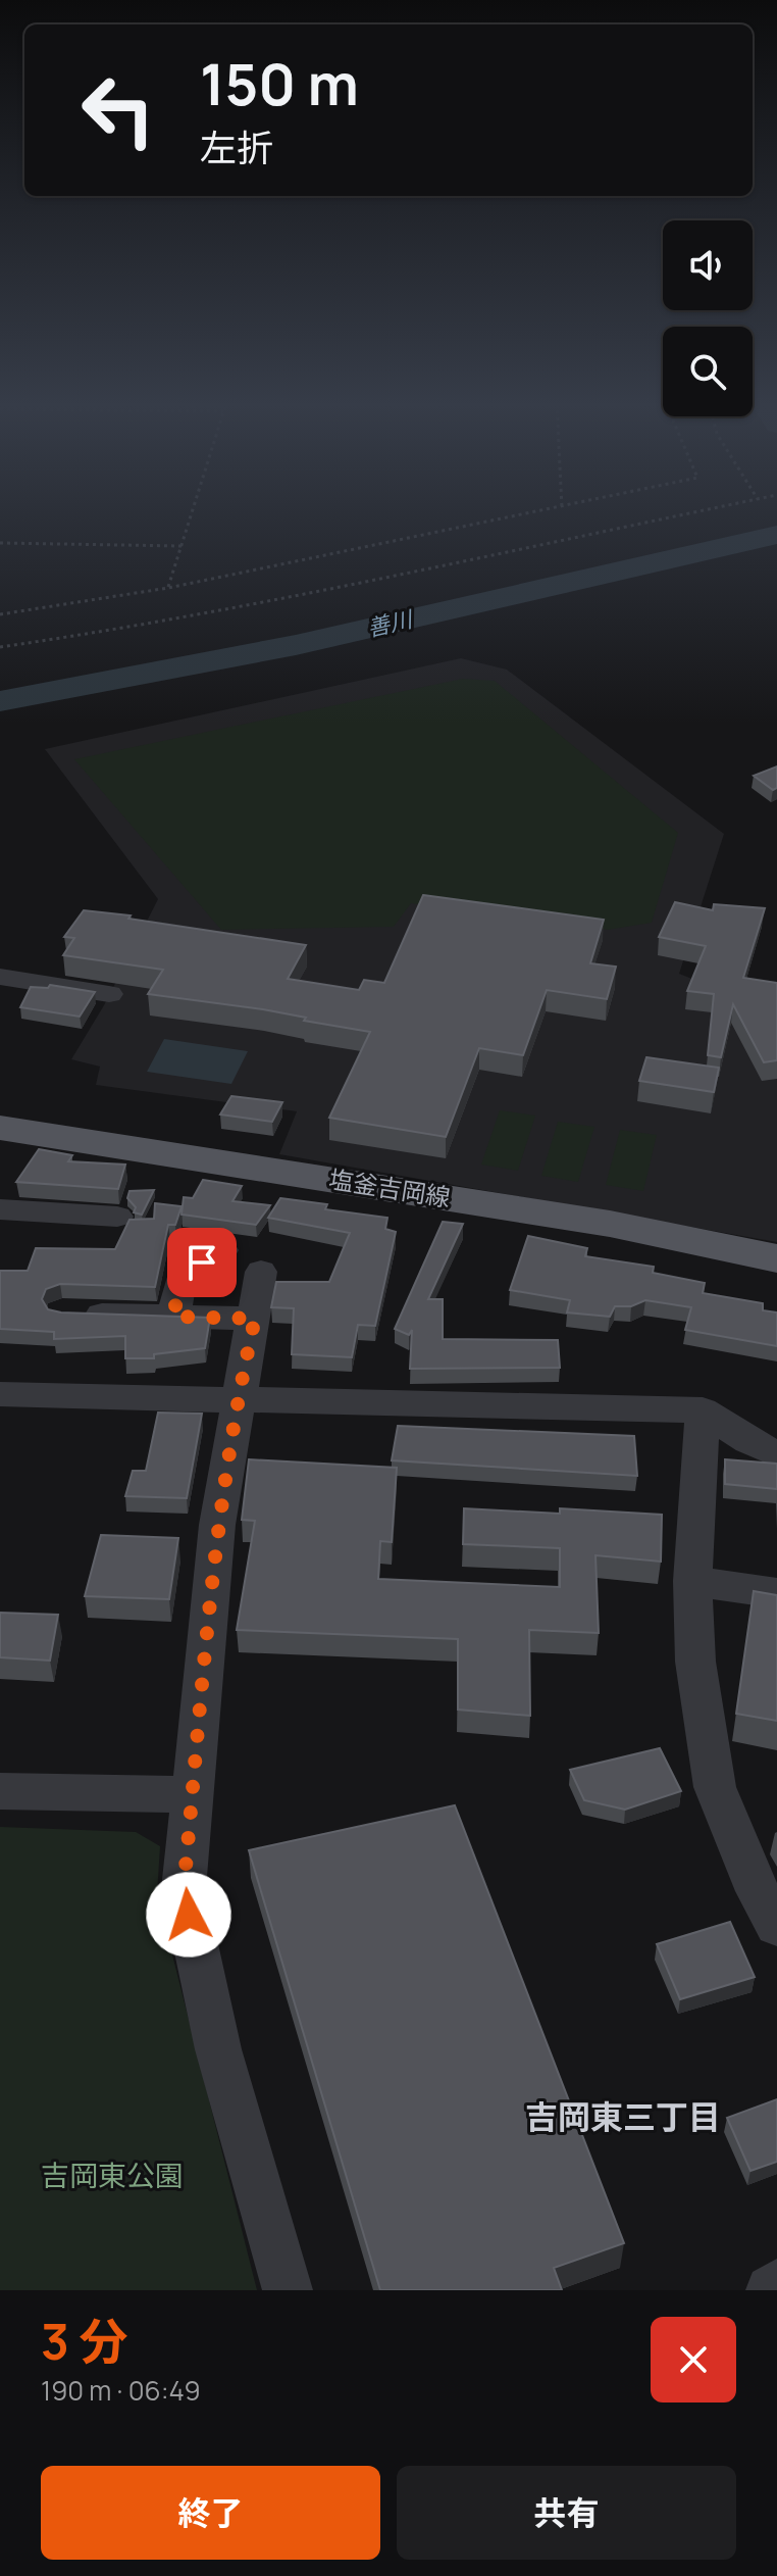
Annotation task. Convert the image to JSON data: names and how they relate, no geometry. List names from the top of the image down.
{
  "streets": {
    "main road": ["塩釜吉岡線"]
  },
  "districts": ["吉岡東三丁目"],
  "water": ["善川"],
  "parks": ["吉岡東公園"],
  "page": {
    "turn": ["150 m", "左折"],
    "heading": ["3 分", "190 m · 06:49"],
    "buttons": ["終了", "共有"]
  }
}
